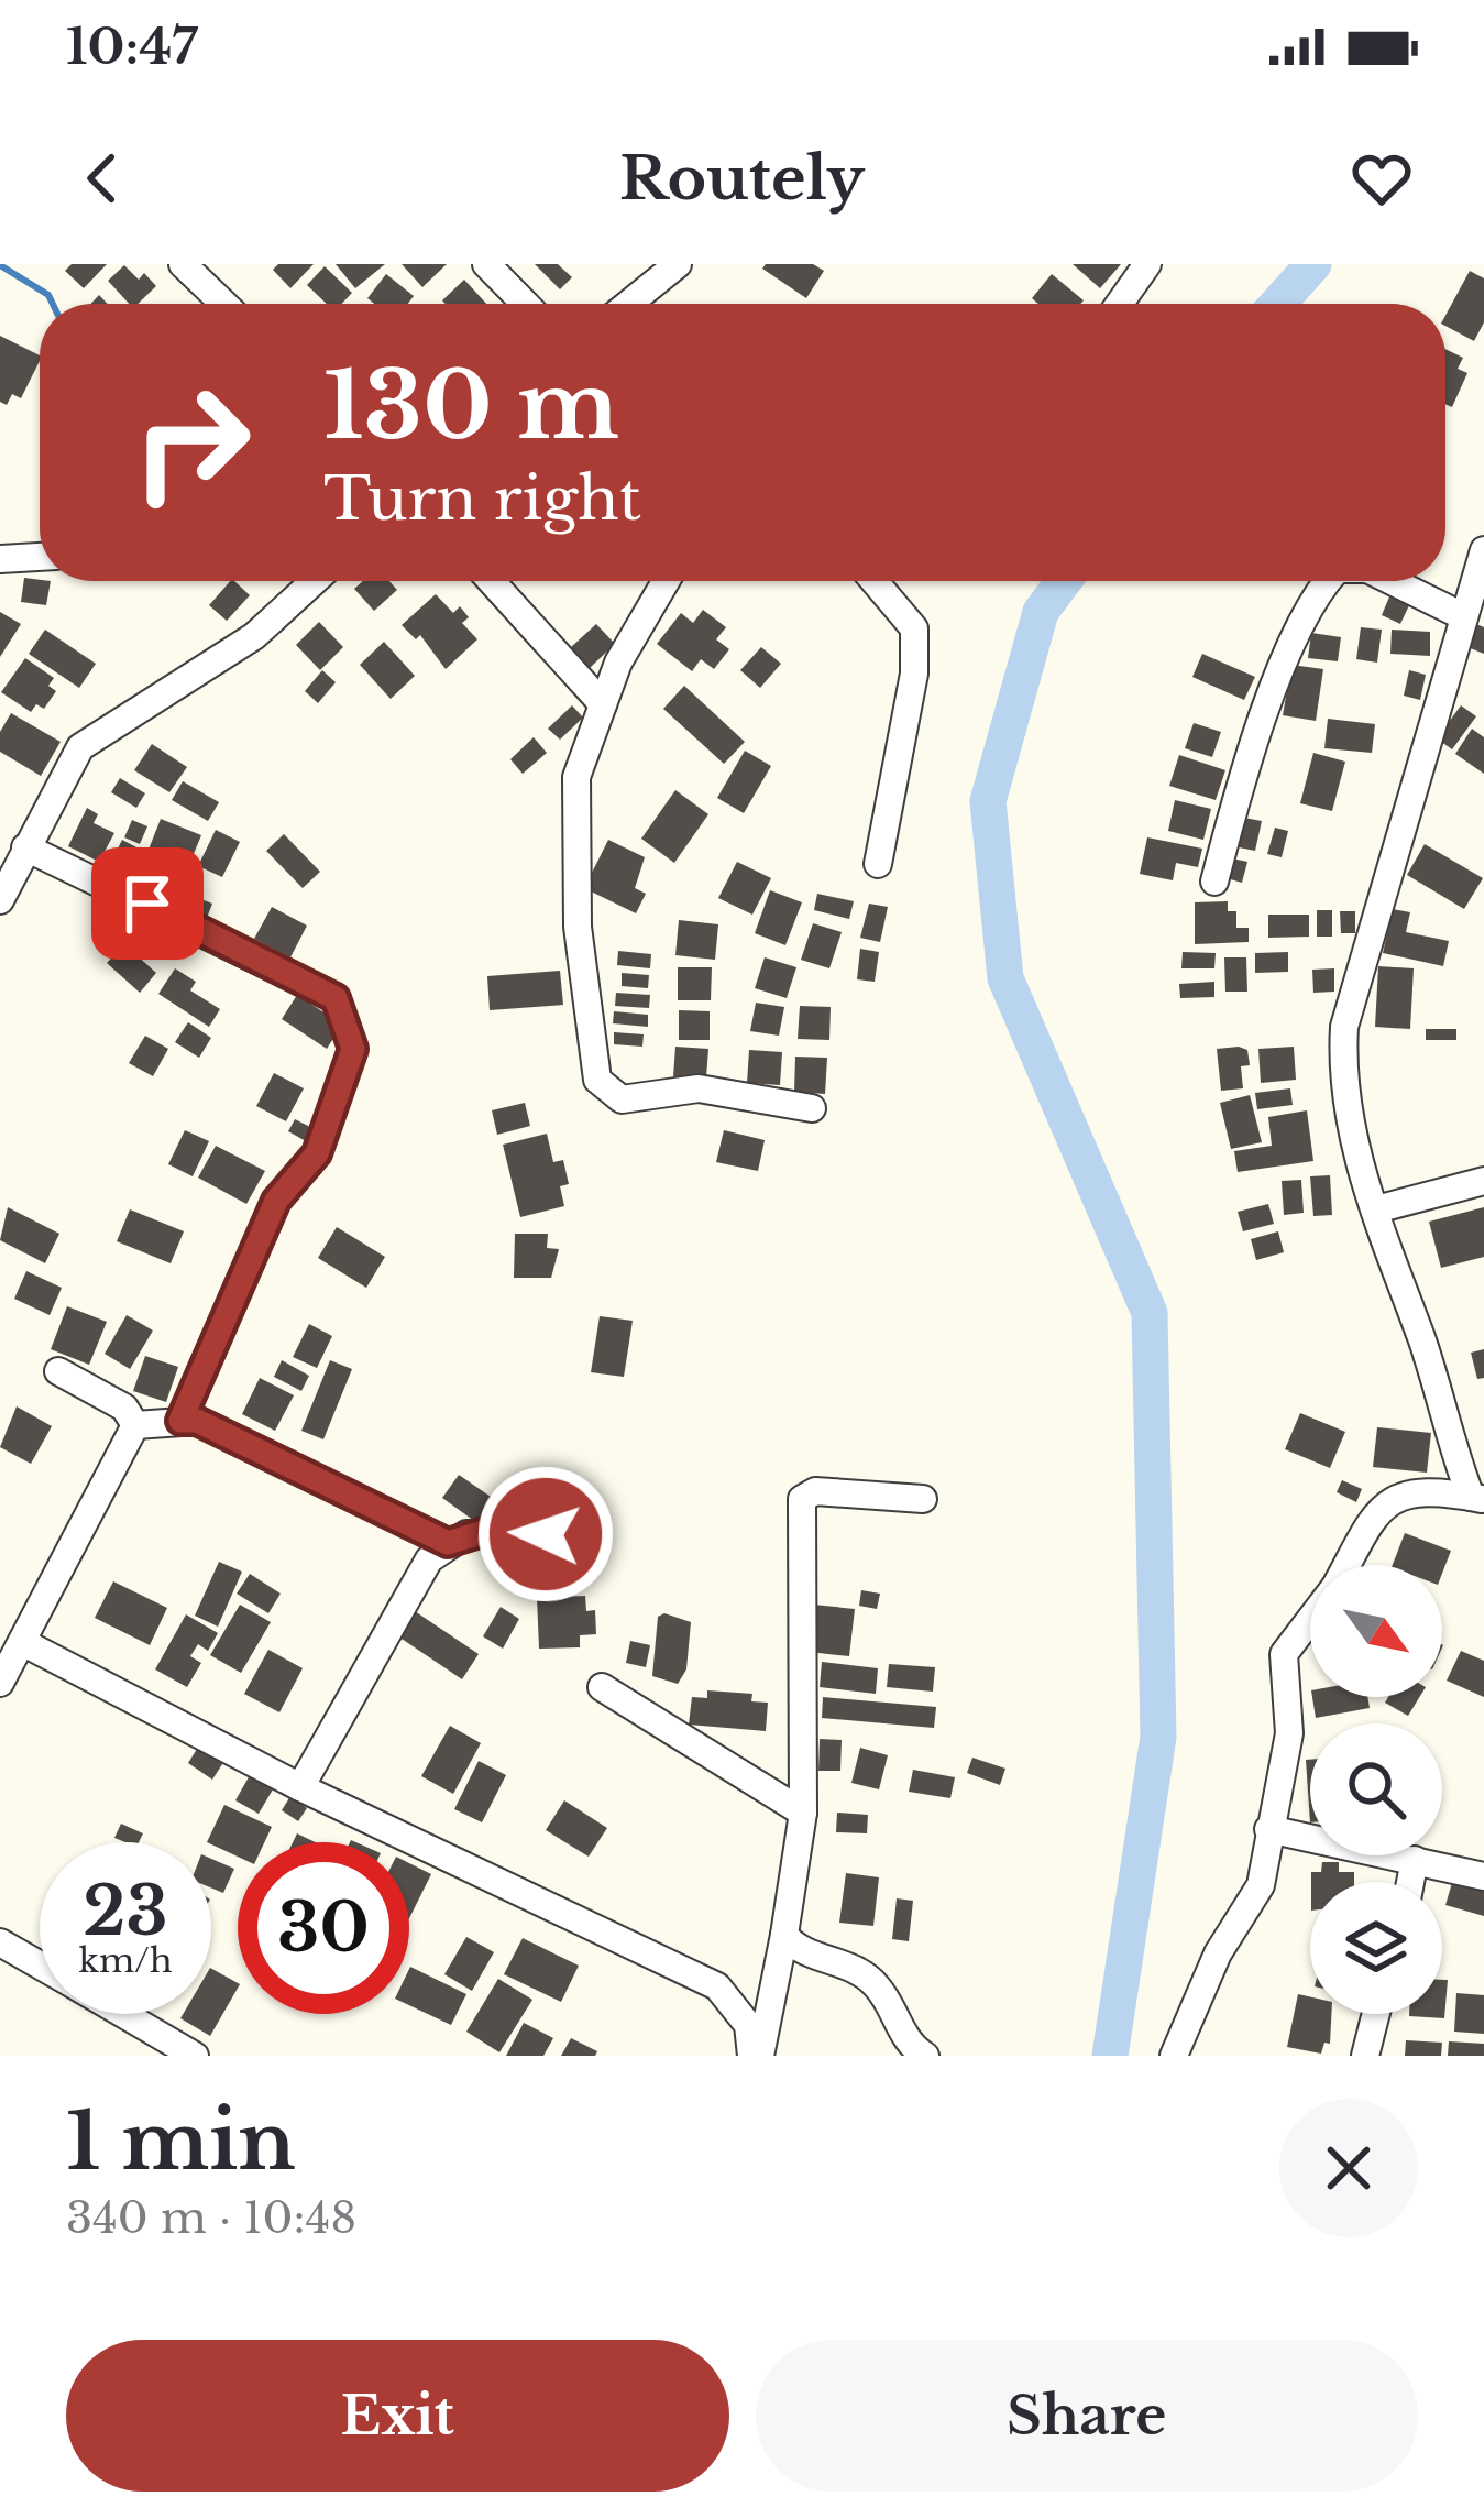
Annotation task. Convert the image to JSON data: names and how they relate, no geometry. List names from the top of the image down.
{
  "north": "bottom right",
  "page": {
    "status": "10:47",
    "header": "Routely",
    "turn": ["130 m", "Turn right"],
    "speed": "23 km/h",
    "limit": "30",
    "heading": ["1 min", "340 m · 10:48"],
    "buttons": ["Exit", "Share"]
  }
}
